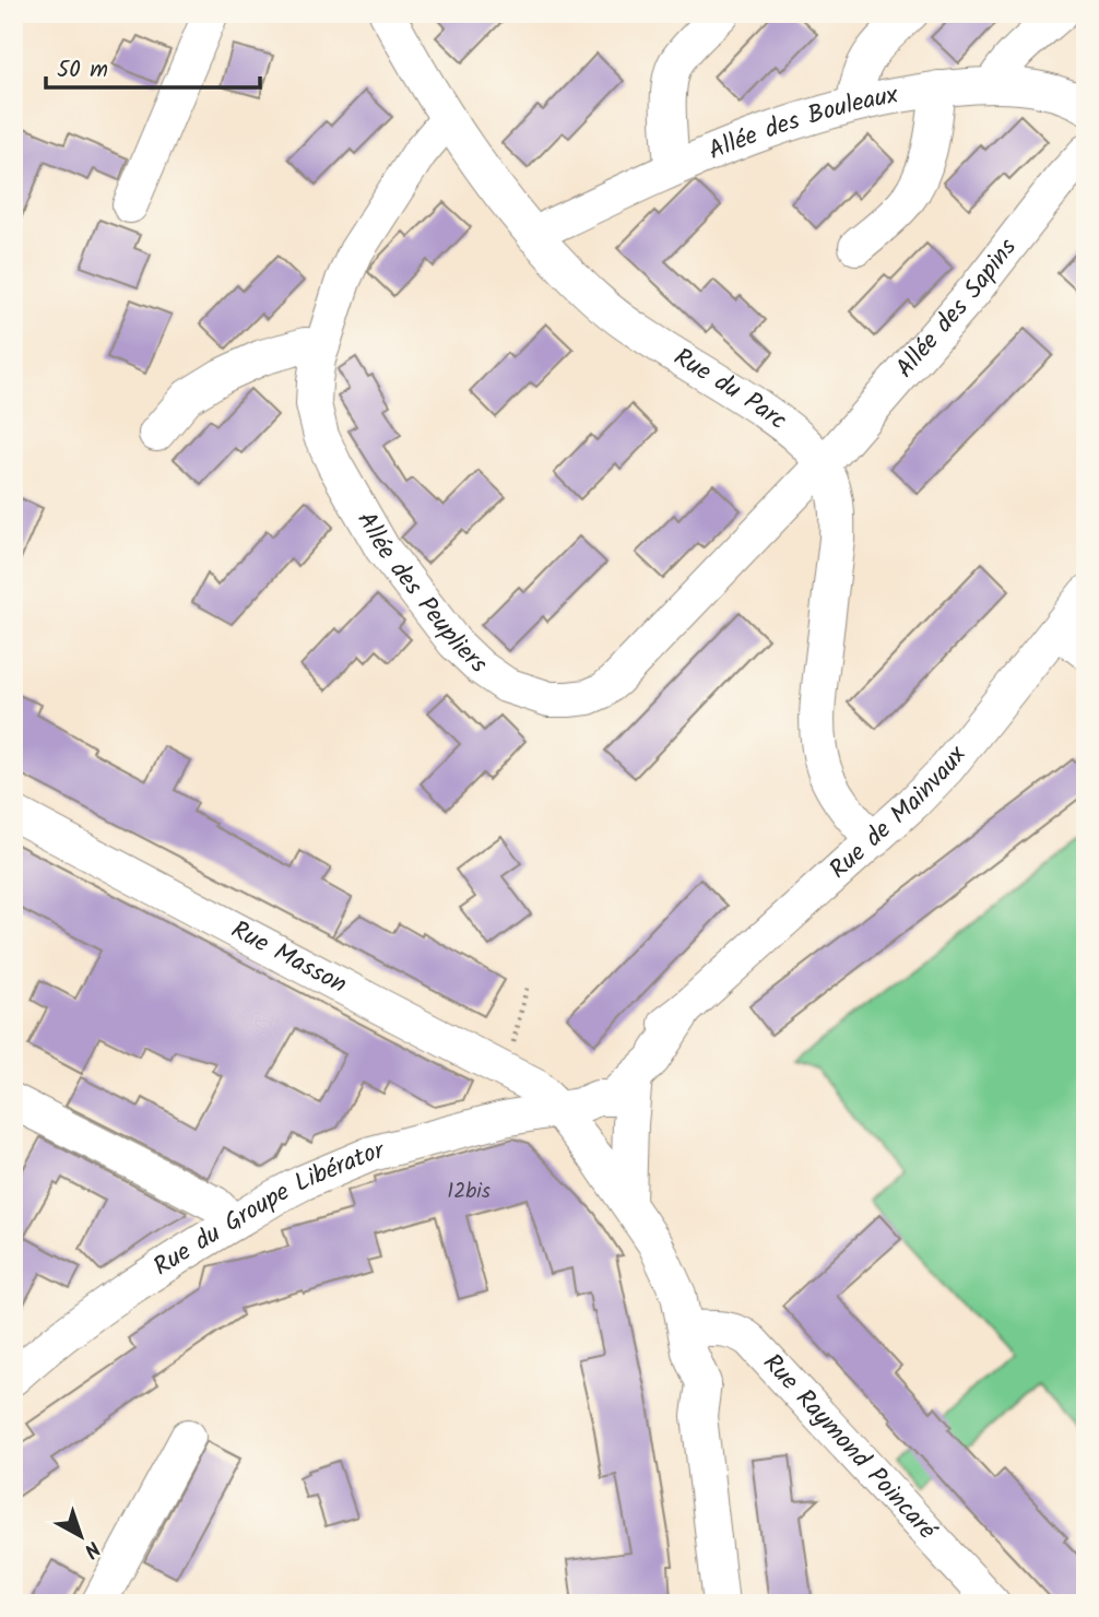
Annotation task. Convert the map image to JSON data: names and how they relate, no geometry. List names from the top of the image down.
{
  "streets": {
    "street": [
      "Allée des Bouleaux",
      "Allée des Sapins",
      "Rue du Parc",
      "Allée des Peupliers",
      "Rue de Mainvaux",
      "Rue Masson",
      "Rue du Groupe Libérator",
      "Rue Raymond Poincaré"
    ]
  },
  "crossings": [
    ["Allée des Bouleaux", "Rue du Parc"],
    ["Allée des Sapins", "Rue du Parc"],
    ["Allée des Sapins", "Allée des Peupliers"],
    ["Rue du Parc", "Allée des Peupliers"],
    ["Rue du Parc", "Rue de Mainvaux"],
    ["Rue de Mainvaux", "Rue Masson"],
    ["Rue de Mainvaux", "Rue du Groupe Libérator"],
    ["Rue Masson", "Rue du Groupe Libérator"],
    ["Rue Masson", "Rue Raymond Poincaré"]
  ],
  "house_numbers": ["12bis"],
  "scale_bar": "50 m",
  "north": "bottom right"
}
